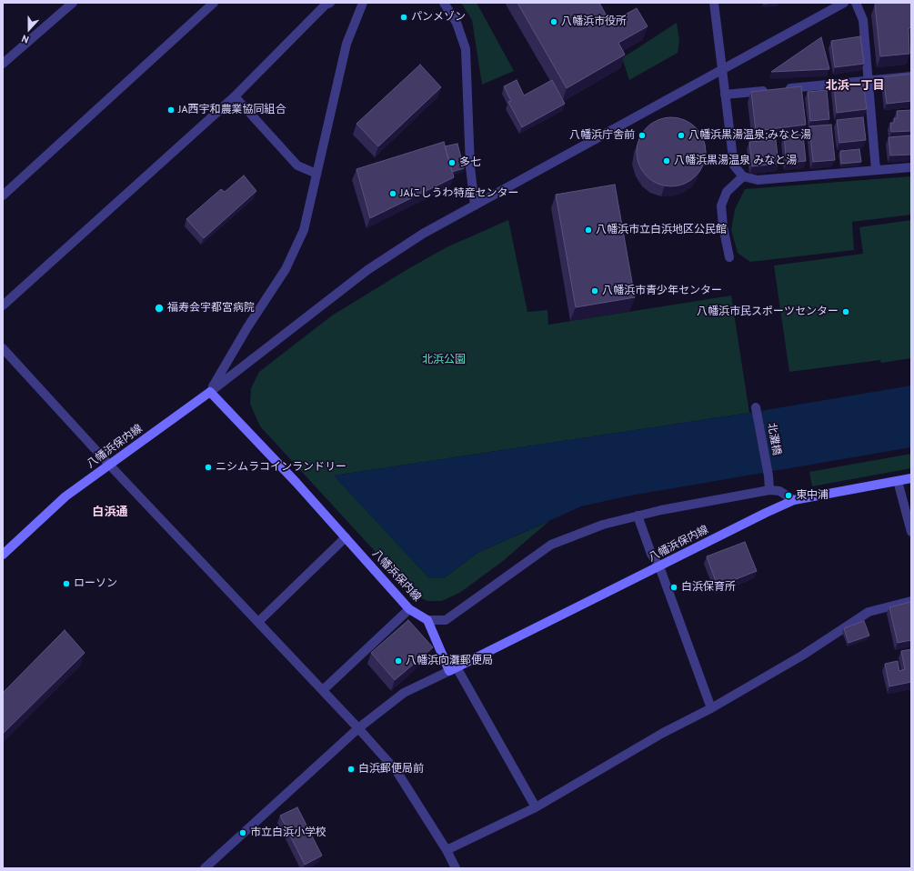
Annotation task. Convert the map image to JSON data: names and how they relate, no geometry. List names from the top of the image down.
{
  "streets": {
    "main road": ["八幡浜保内線"],
    "street": ["北灘橋"]
  },
  "districts": ["北浜一丁目", "白浜通"],
  "parks": ["北浜公園"],
  "places": [
    "パンメゾン",
    "八幡浜市役所",
    "JA西宇和農業協同組合",
    "八幡浜庁舎前",
    "八幡浜黒湯温泉;みなと湯",
    "八幡浜黒湯温泉 みなと湯",
    "多七",
    "JAにしうわ特産センター",
    "八幡浜市立白浜地区公民館",
    "八幡浜市青少年センター",
    "福寿会宇都宮病院",
    "八幡浜市民スポーツセンター",
    "ニシムラコインランドリー",
    "東中浦",
    "ローソン",
    "白浜保育所",
    "八幡浜向灘郵便局",
    "白浜郵便局前",
    "市立白浜小学校"
  ],
  "north": "bottom"
}
